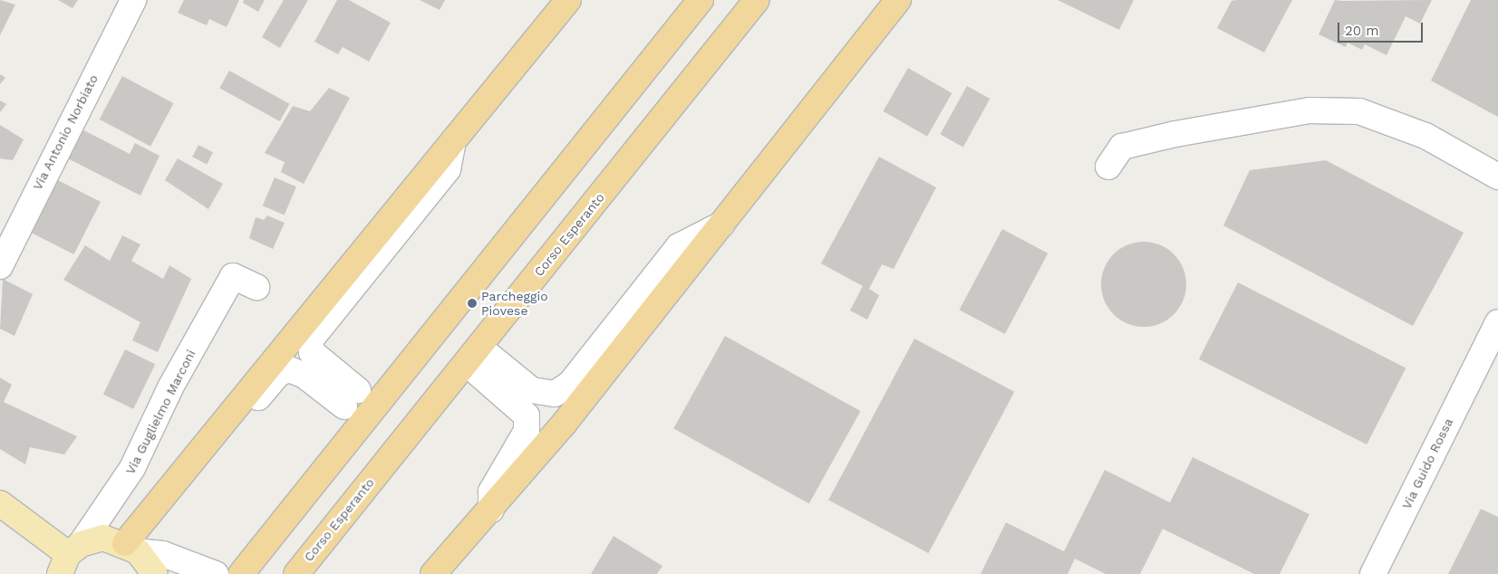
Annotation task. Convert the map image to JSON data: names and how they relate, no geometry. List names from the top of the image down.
{
  "streets": {
    "highway": ["Corso Esperanto"],
    "street": ["Via Antonio Norbiato", "Via Guglielmo Marconi", "Via Guido Rossa"]
  },
  "places": ["Parcheggio Piovese"],
  "scale_bar": "20 m"
}
